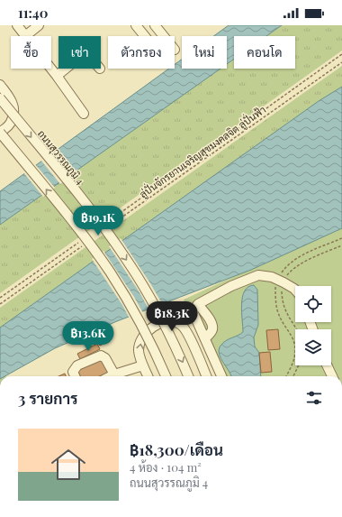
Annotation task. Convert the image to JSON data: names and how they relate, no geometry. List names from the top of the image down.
{
  "streets": {
    "street": ["ถนนสุวรรณภูมิ 4"],
    "path": ["ลู่ปั่นจักรยานเจริญสุขมงคลจิต ลู่ปั่นฟ้า"]
  },
  "page": {
    "status": "11:40",
    "chip": [
      "ซื้อ",
      "เช่า",
      "ตัวกรอง",
      "ใหม่",
      "คอนโด"
    ],
    "price": ["฿19.1K", "฿18.3K", "฿13.6K"],
    "heading": "3 รายการ",
    "list": [
      {
        "name": "฿18,300/เดือน",
        "note": "4 ห้อง · 104 m² · ถนนสุวรรณภูมิ 4"
      }
    ]
  }
}
